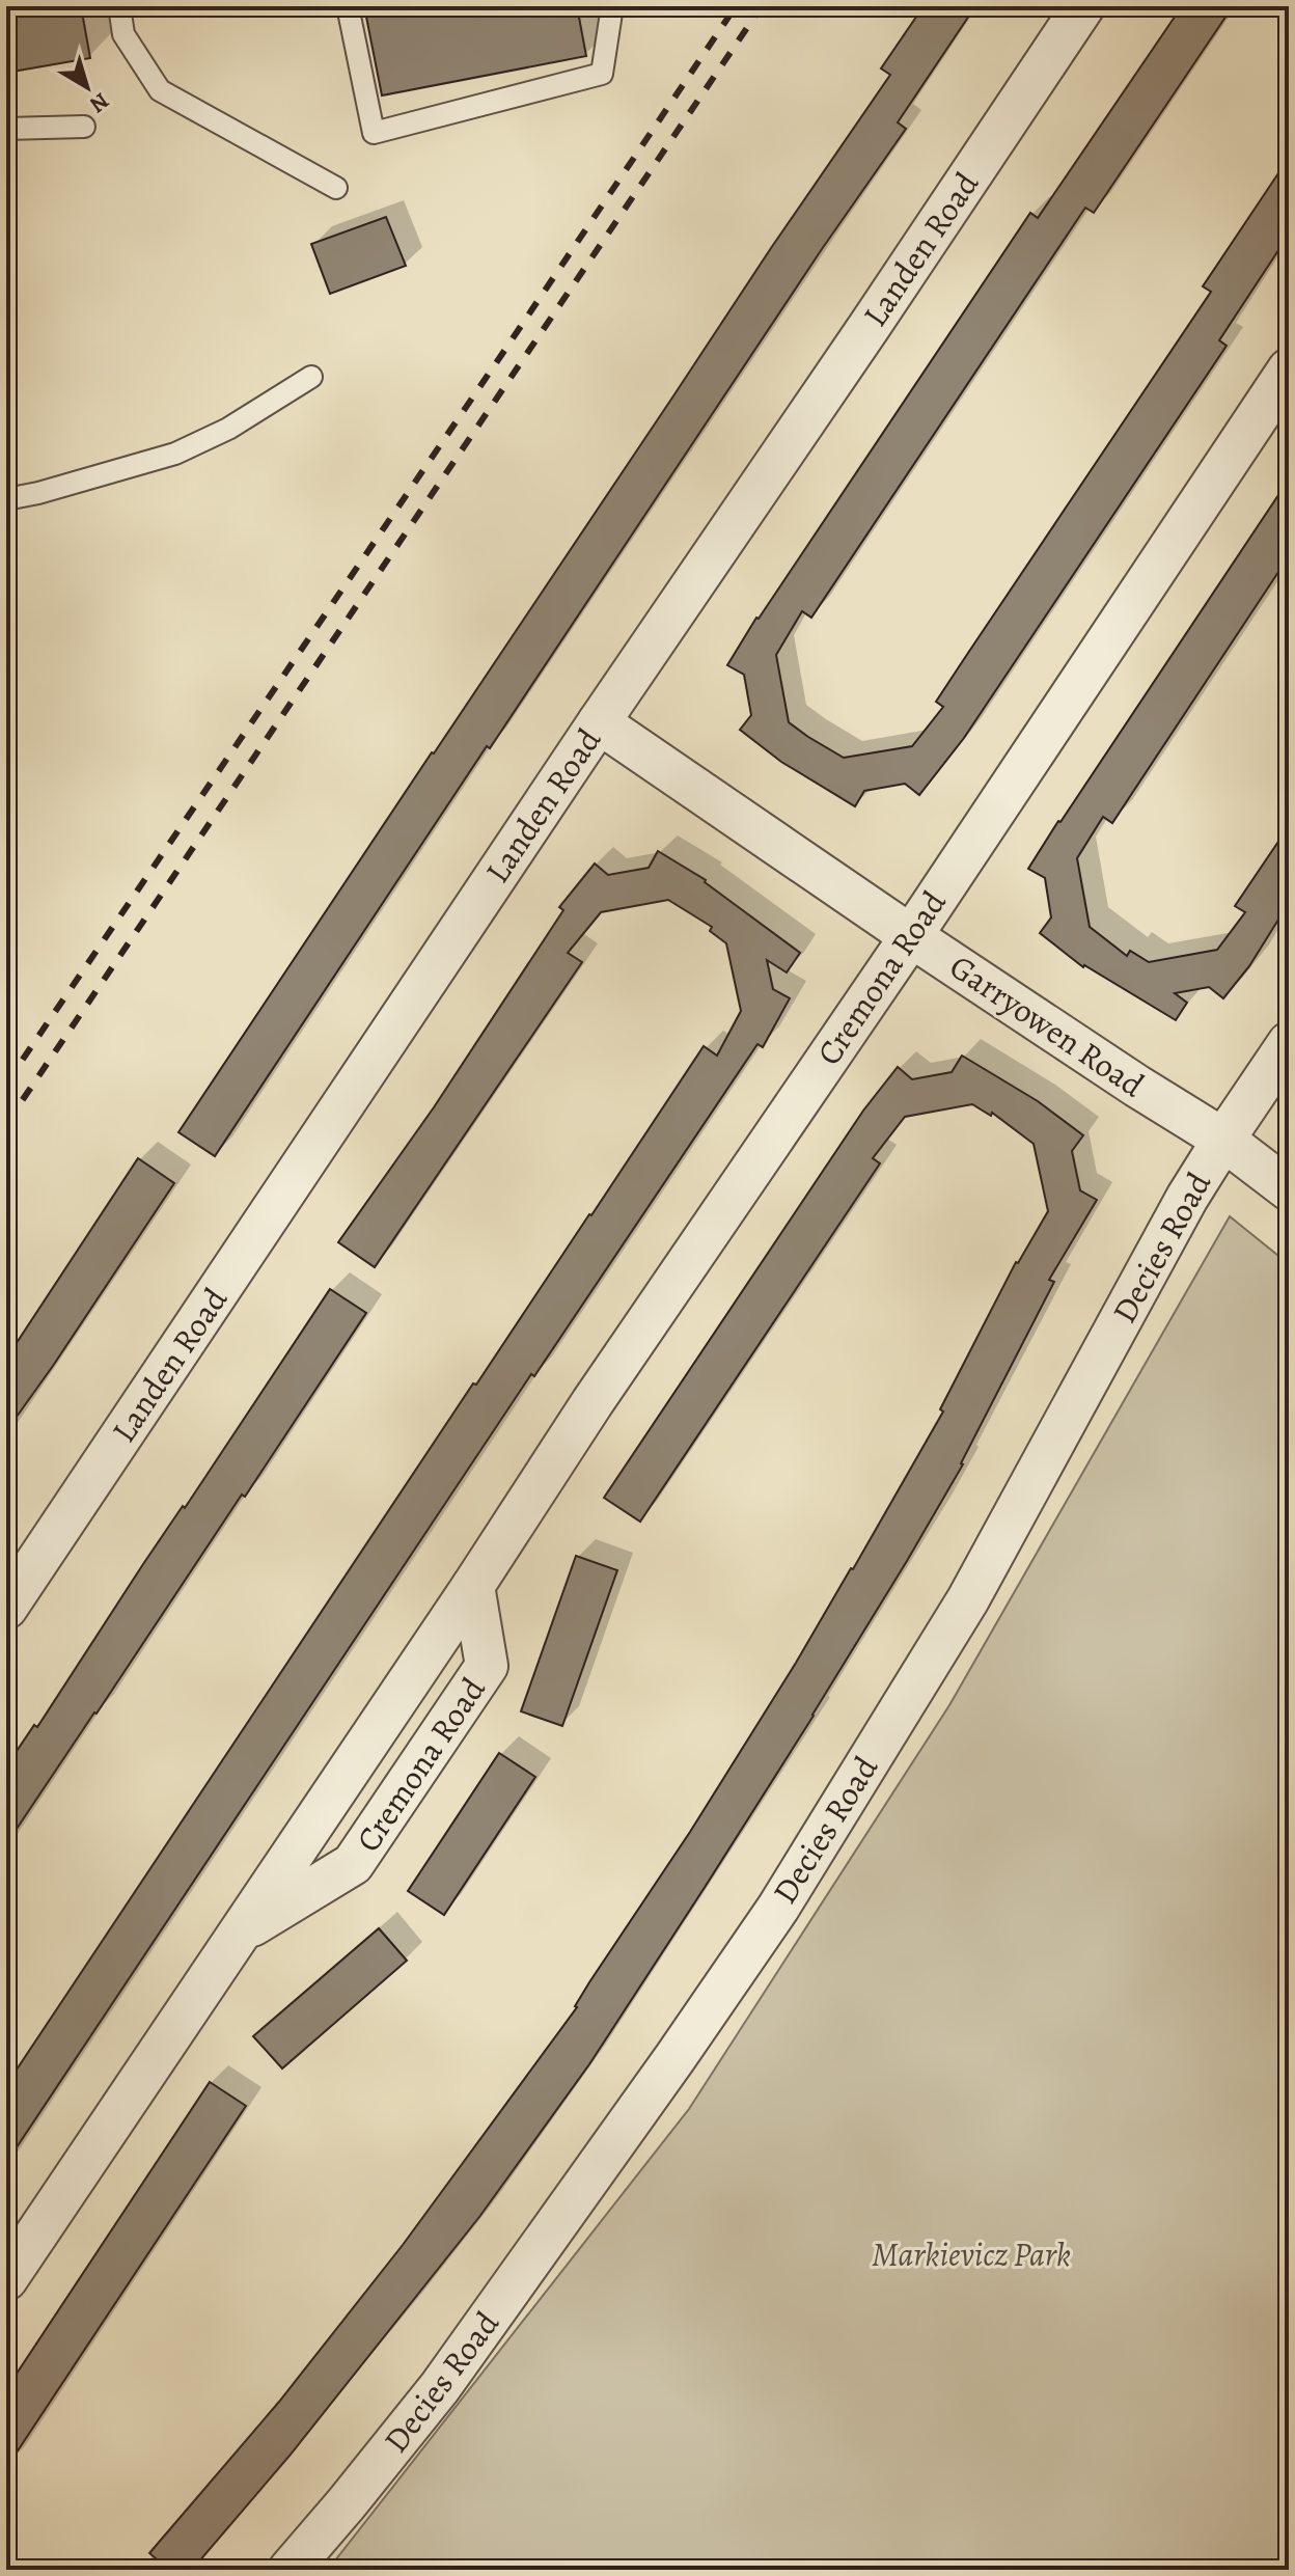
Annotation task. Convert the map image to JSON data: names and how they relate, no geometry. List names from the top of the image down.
{
  "streets": {
    "street": [
      "Landen Road",
      "Cremona Road",
      "Garryowen Road",
      "Decies Road"
    ]
  },
  "crossings": [
    ["Landen Road", "Garryowen Road"],
    ["Cremona Road", "Garryowen Road"],
    ["Garryowen Road", "Decies Road"]
  ],
  "parks": ["Markievicz Park"],
  "north": "bottom right"
}
